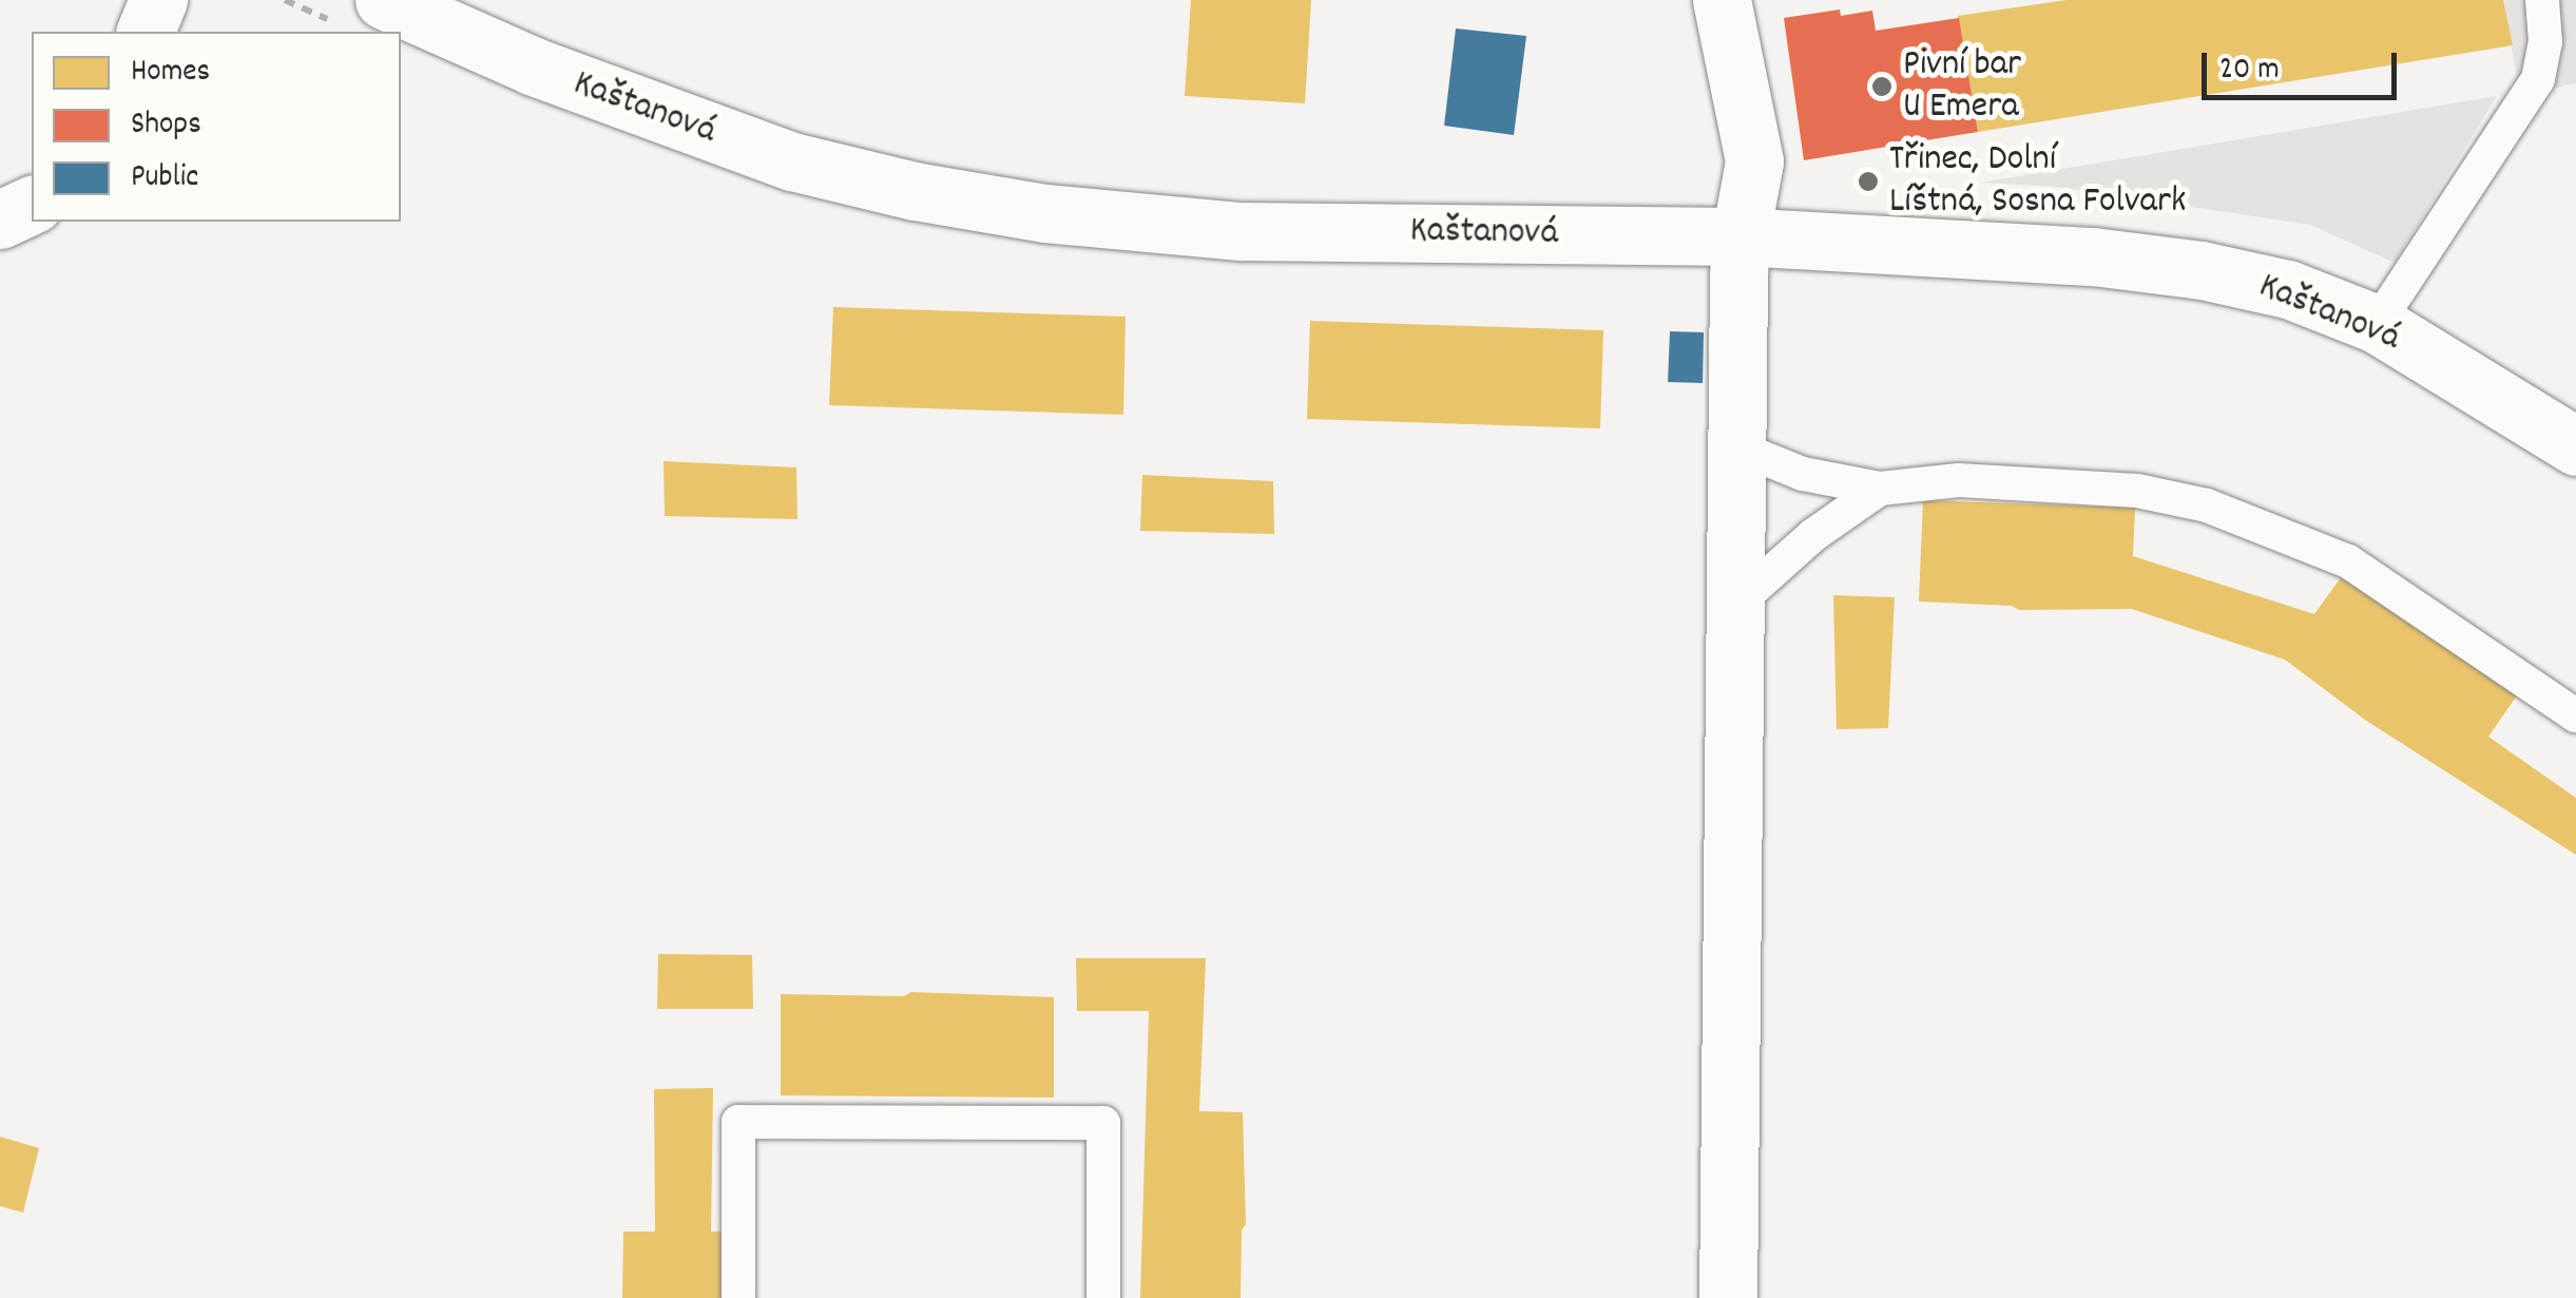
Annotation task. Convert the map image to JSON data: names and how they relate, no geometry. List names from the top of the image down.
{
  "streets": {
    "street": ["Kaštanová"]
  },
  "places": ["Pivní bar U Emera", "Třinec, Dolní Líštná, Sosna Folvark"],
  "legend": ["Homes", "Shops", "Public"],
  "scale_bar": "20 m"
}
